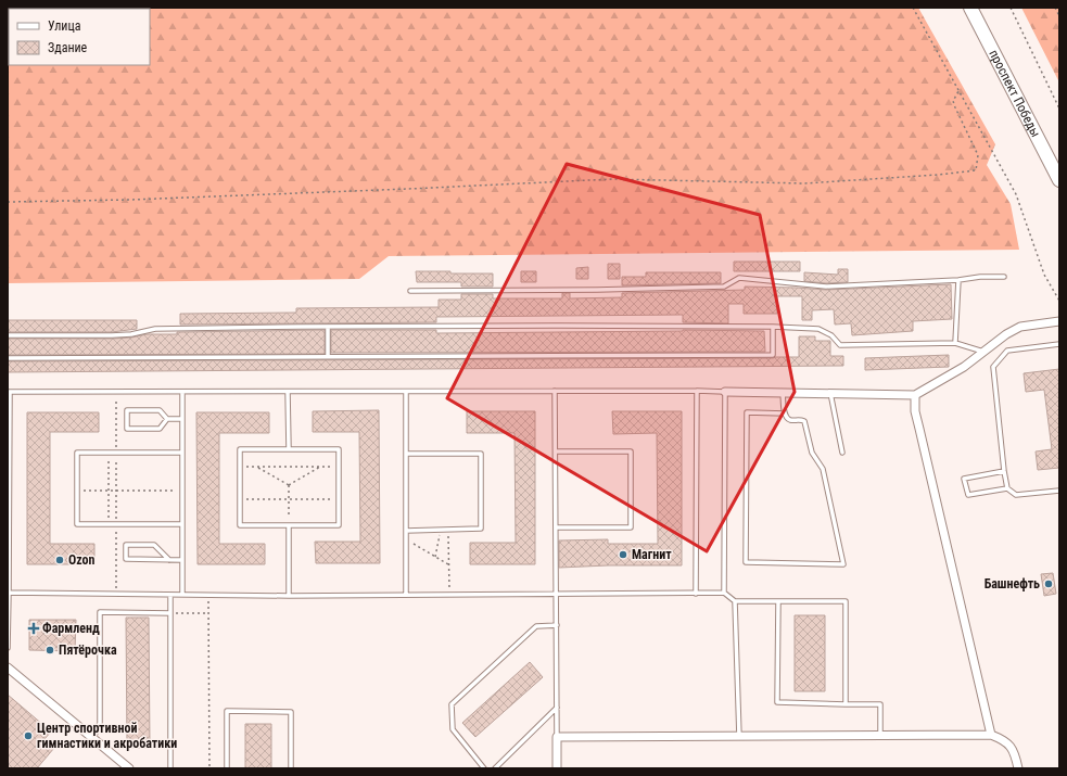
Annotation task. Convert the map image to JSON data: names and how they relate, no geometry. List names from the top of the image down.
{
  "streets": {
    "main road": ["проспект Победы"]
  },
  "places": {
    "other": [
      "Магнит",
      "Ozon",
      "Башнефть",
      "Пятёрочка",
      "Центр спортивной гимнастики и акробатики"
    ],
    "health": ["Фармленд"]
  },
  "legend": ["Улица", "Здание"]
}
